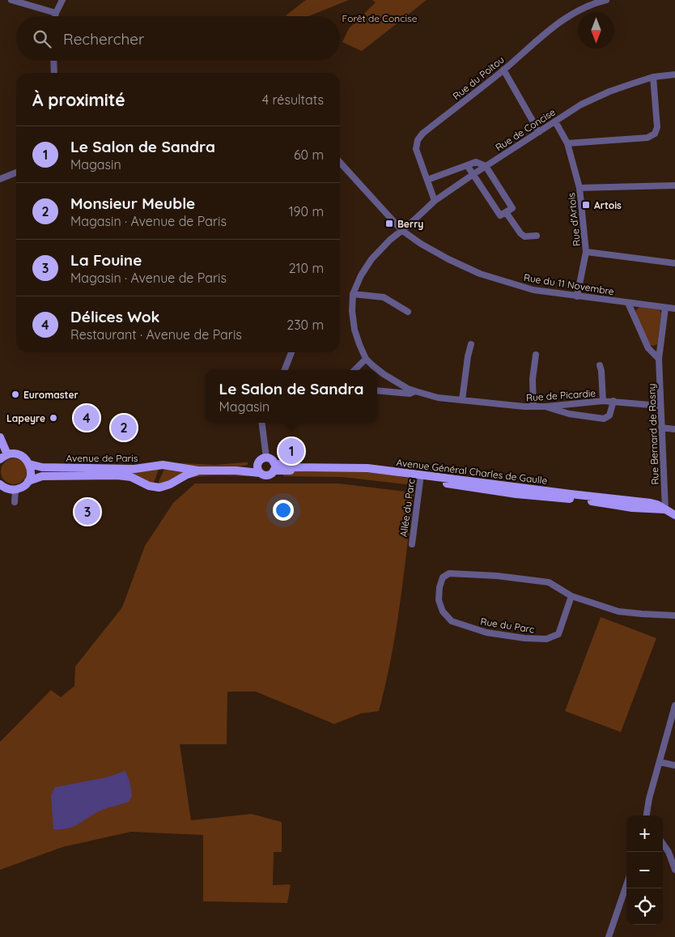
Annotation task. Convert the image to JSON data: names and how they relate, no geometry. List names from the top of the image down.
{
  "streets": {
    "main road": ["Avenue de Paris", "Avenue Général Charles de Gaulle"],
    "street": [
      "Rue du Poitou",
      "Rue de Concise",
      "Rue d'Artois",
      "Rue du 11 Novembre",
      "Rue de Picardie",
      "Rue Bernard de Rosny",
      "Allée du Parc",
      "Rue du Parc"
    ]
  },
  "crossings": [
    ["Rue du Poitou", "Rue de Concise"],
    ["Rue de Concise", "Rue d'Artois"],
    ["Rue de Concise", "Rue du 11 Novembre"],
    ["Rue de Concise", "Rue de Picardie"],
    ["Rue d'Artois", "Rue du 11 Novembre"],
    ["Rue du 11 Novembre", "Rue de Picardie"],
    ["Rue du 11 Novembre", "Rue Bernard de Rosny"],
    ["Rue de Picardie", "Rue Bernard de Rosny"],
    ["Rue Bernard de Rosny", "Avenue Général Charles de Gaulle"],
    ["Avenue de Paris", "Avenue Général Charles de Gaulle"],
    ["Avenue Général Charles de Gaulle", "Allée du Parc"]
  ],
  "parks": ["Forêt de Concise"],
  "places": {
    "transit": ["Artois", "Berry"],
    "other": ["Euromaster", "Lapeyre"]
  },
  "north": "bottom",
  "page": {
    "search": "Rechercher",
    "heading": ["À proximité", "4 résultats"],
    "list": [
      {
        "mark": "1",
        "name": "Le Salon de Sandra",
        "note": "Magasin",
        "value": "60 m"
      },
      {
        "mark": "2",
        "name": "Monsieur Meuble",
        "note": "Magasin · Avenue de Paris",
        "value": "190 m"
      },
      {
        "mark": "3",
        "name": "La Fouine",
        "note": "Magasin · Avenue de Paris",
        "value": "210 m"
      },
      {
        "mark": "4",
        "name": "Délices Wok",
        "note": "Restaurant · Avenue de Paris",
        "value": "230 m"
      }
    ],
    "popup": ["Le Salon de Sandra", "Magasin"],
    "pins": [
      "4",
      "2",
      "1",
      "3"
    ],
    "map_buttons": ["+", "−"]
  }
}
